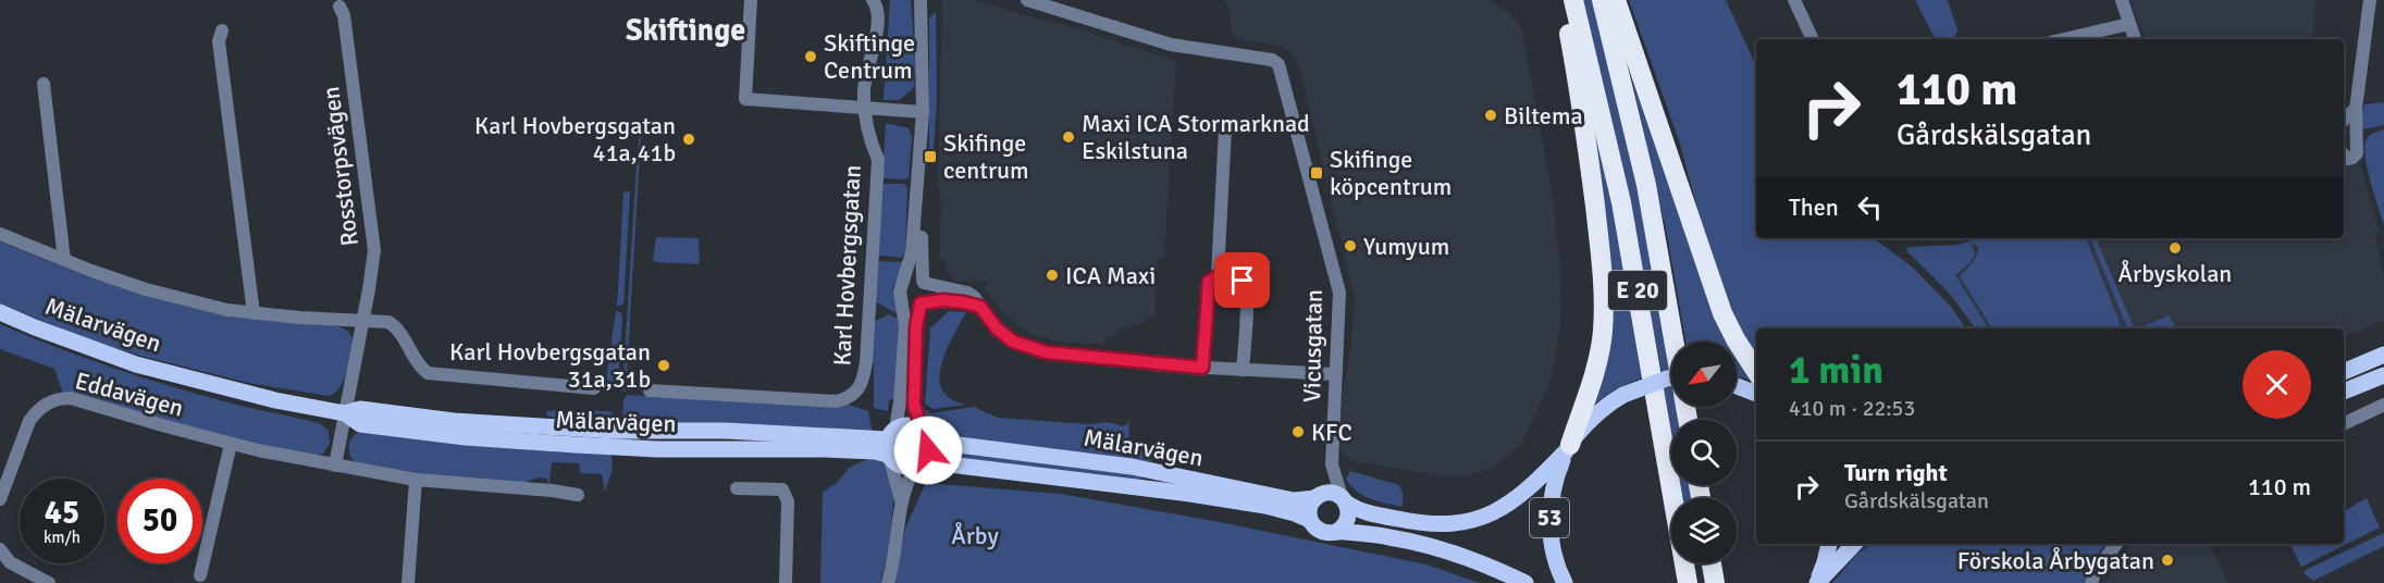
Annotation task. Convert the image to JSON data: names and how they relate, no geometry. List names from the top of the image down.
{
  "streets": {
    "highway": ["E 20"],
    "main road": ["Mälarvägen", "53"],
    "street": [
      "Rosstorpsvägen",
      "Karl Hovbergsgatan",
      "Vicusgatan",
      "Eddavägen"
    ]
  },
  "crossings": [
    ["Rosstorpsvägen", "Mälarvägen"],
    ["E 20", "53"],
    ["Mälarvägen", "Vicusgatan"]
  ],
  "districts": ["Skiftinge"],
  "parks": ["Årby"],
  "places": {
    "other": [
      "Skiftinge Centrum",
      "Biltema",
      "Maxi ICA Stormarknad Eskilstuna",
      "Karl Hovbergsgatan 41a,41b",
      "Yumyum",
      "Årbyskolan",
      "ICA Maxi",
      "Karl Hovbergsgatan 31a,31b",
      "KFC",
      "Förskola Årbygatan"
    ],
    "transit": ["Skifinge centrum", "Skifinge köpcentrum"]
  },
  "north": "bottom left",
  "page": {
    "turn": ["110 m", "Gårdskälsgatan"],
    "then": "Then",
    "heading": ["1 min", "410 m · 22:53"],
    "list": [
      {
        "name": "Turn right",
        "note": "Gårdskälsgatan",
        "value": "110 m"
      }
    ],
    "speed": "45 km/h",
    "limit": "50"
  }
}
